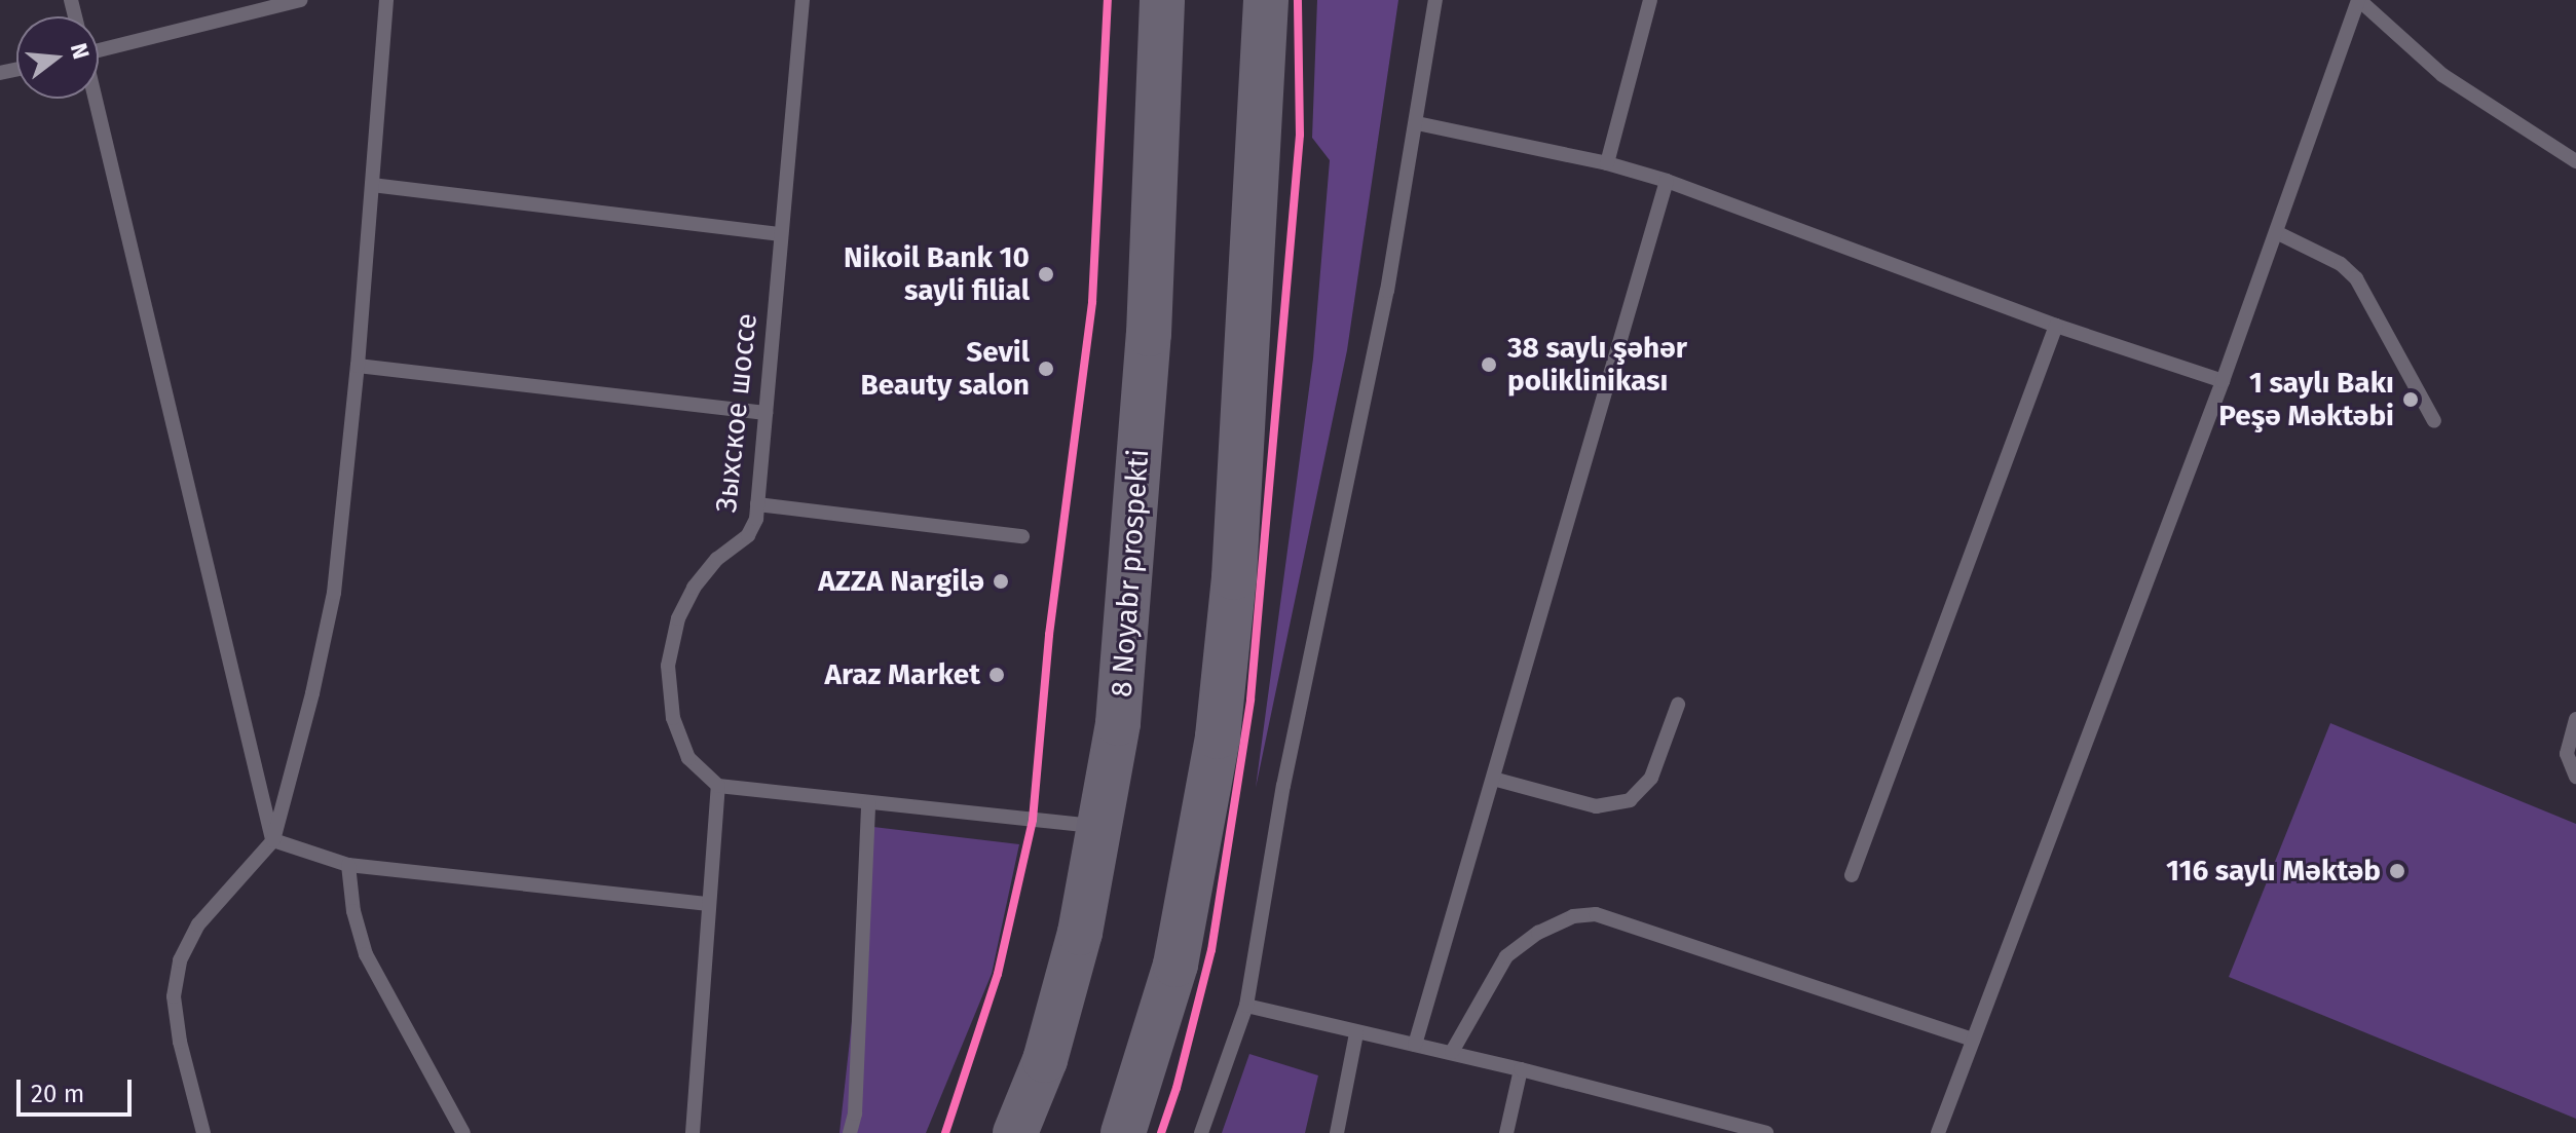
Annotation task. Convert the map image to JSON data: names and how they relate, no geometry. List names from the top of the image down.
{
  "streets": {
    "highway": ["8 Noyabr prospekti"],
    "lane": ["Зыхское шоссе"]
  },
  "places": [
    "Nikoil Bank 10 sayli filial",
    "38 saylı şəhər poliklinikası",
    "Sevil Beauty salon",
    "1 saylı Bakı Peşə Məktəbi",
    "AZZA Nargilə",
    "Araz Market",
    "116 saylı Məktəb"
  ],
  "scale_bar": "20 m",
  "north": "right"
}
